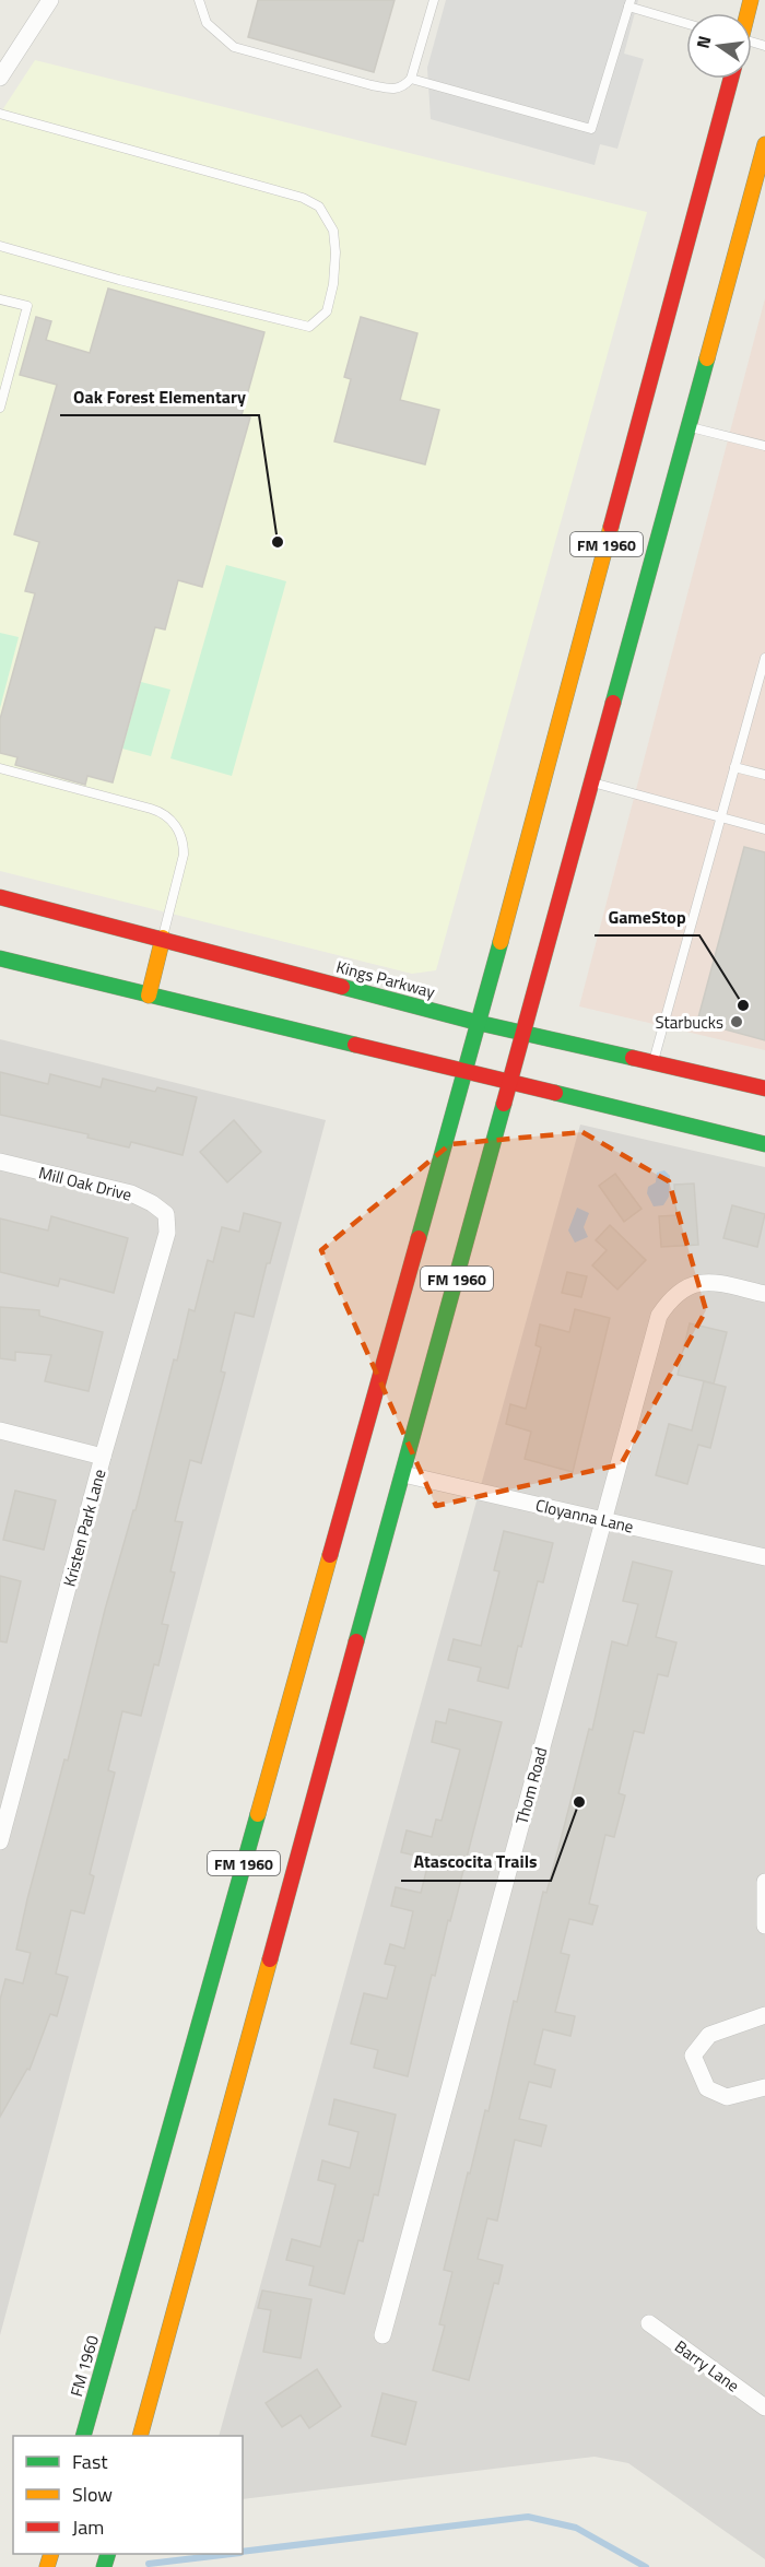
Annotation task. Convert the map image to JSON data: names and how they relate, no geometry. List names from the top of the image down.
{
  "streets": {
    "main road": ["FM 1960", "Kings Parkway"],
    "street": [
      "Mill Oak Drive",
      "Cloyanna Lane",
      "Kristen Park Lane",
      "Thom Road",
      "Barry Lane"
    ]
  },
  "crossings": [
    ["FM 1960", "Kings Parkway"],
    ["FM 1960", "Cloyanna Lane"],
    ["Mill Oak Drive", "Kristen Park Lane"],
    ["Cloyanna Lane", "Thom Road"]
  ],
  "places": [
    "Oak Forest Elementary",
    "GameStop",
    "Starbucks",
    "Atascocita Trails"
  ],
  "legend": ["Fast", "Slow", "Jam"],
  "north": "left"
}
